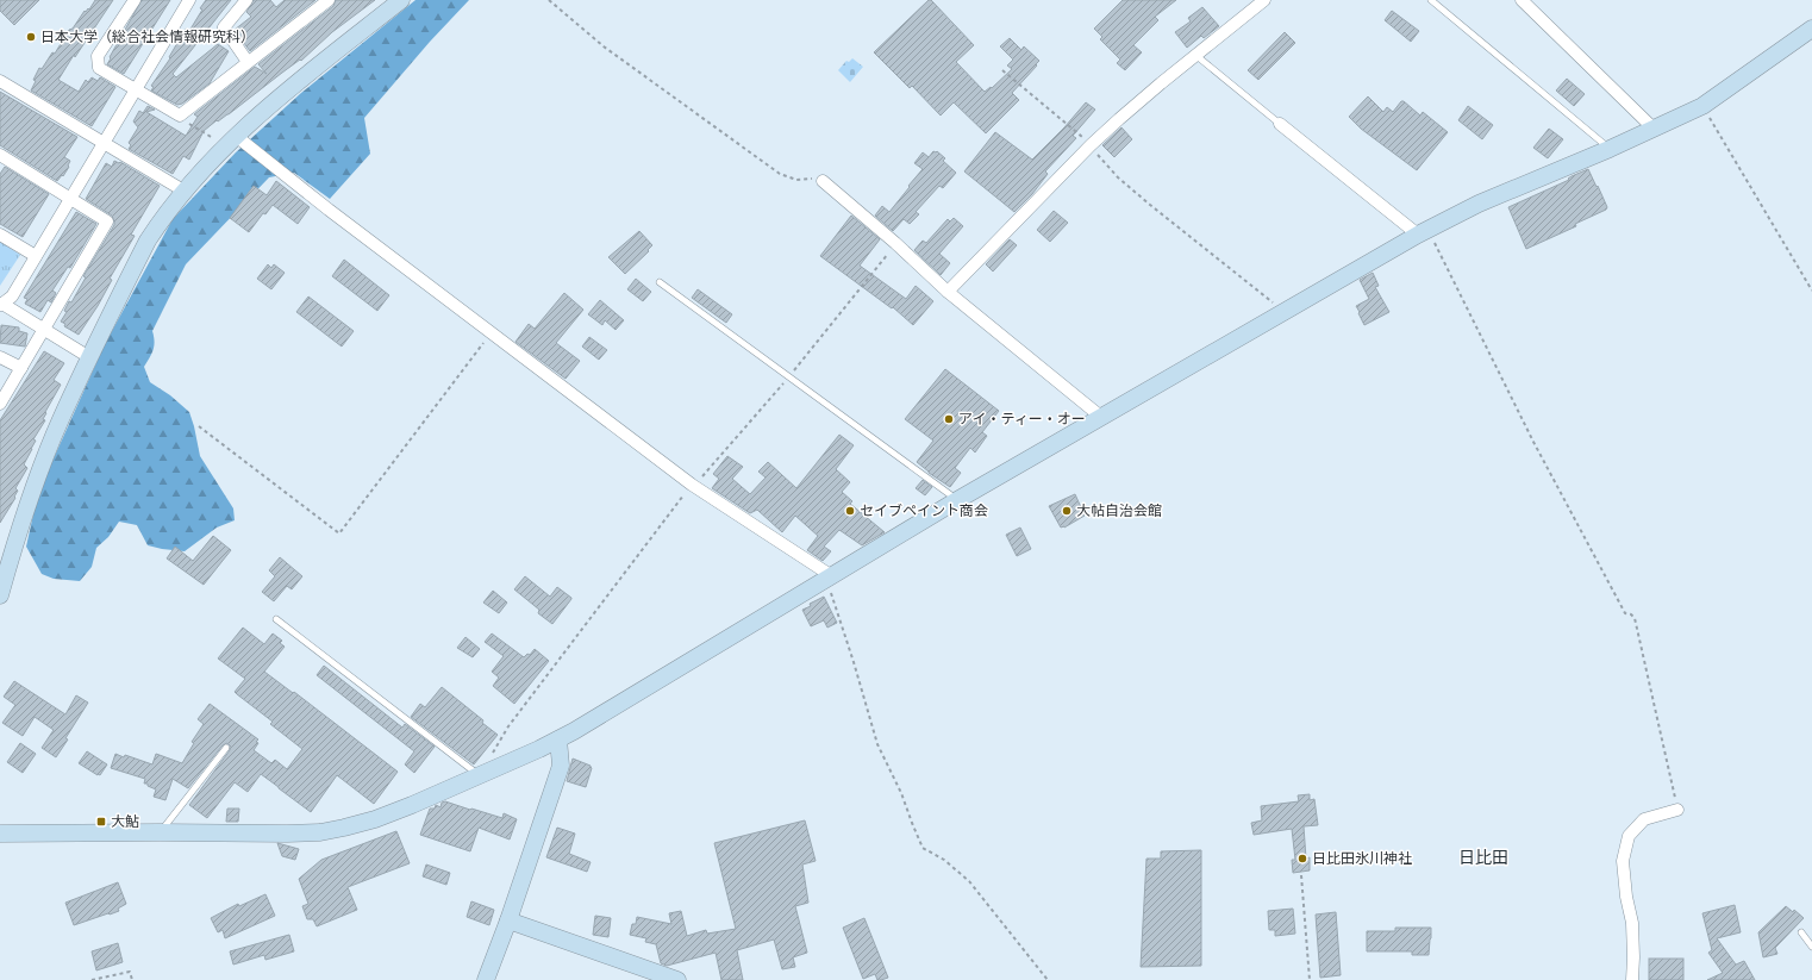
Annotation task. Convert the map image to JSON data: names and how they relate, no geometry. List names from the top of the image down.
{
  "districts": ["日比田"],
  "places": {
    "other": [
      "日本大学（総合社会情報研究科）",
      "アイ・ティー・オー",
      "セイブペイント商会",
      "大帖自治会館",
      "日比田氷川神社"
    ],
    "transit": ["大鮎"]
  }
}
